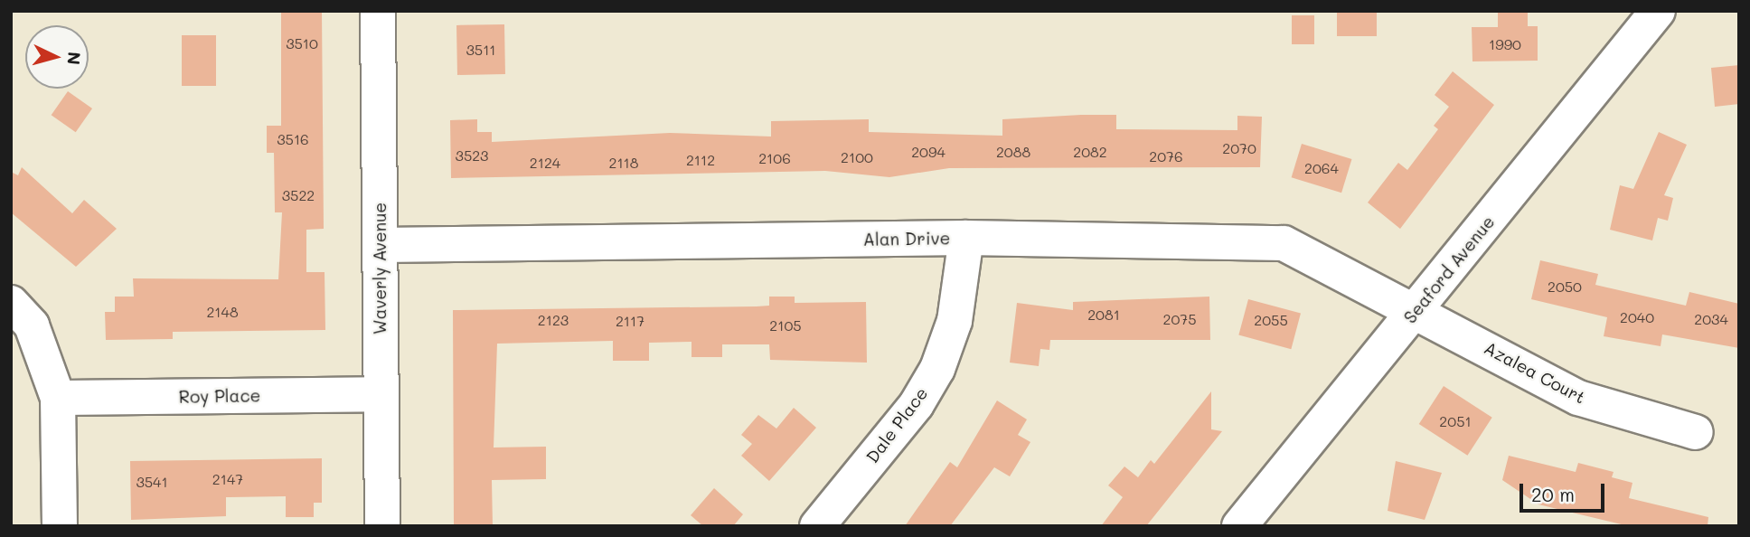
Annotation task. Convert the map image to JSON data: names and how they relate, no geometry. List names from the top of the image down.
{
  "streets": {
    "street": [
      "Alan Drive",
      "Waverly Avenue",
      "Seaford Avenue",
      "Azalea Court",
      "Roy Place",
      "Dale Place"
    ]
  },
  "crossings": [
    ["Alan Drive", "Waverly Avenue"],
    ["Alan Drive", "Seaford Avenue"],
    ["Alan Drive", "Azalea Court"],
    ["Alan Drive", "Dale Place"],
    ["Waverly Avenue", "Roy Place"],
    ["Seaford Avenue", "Azalea Court"]
  ],
  "house_numbers": [
    "3510",
    "1990",
    "3511",
    "3516",
    "2070",
    "2094",
    "2088",
    "2082",
    "3523",
    "2076",
    "2100",
    "2106",
    "2112",
    "2124",
    "2118",
    "2064",
    "3522",
    "2050",
    "2148",
    "2081",
    "2040",
    "2075",
    "2034",
    "2123",
    "2055",
    "2117",
    "2105",
    "2051",
    "2147",
    "3541"
  ],
  "scale_bar": "20 m",
  "north": "right"
}
